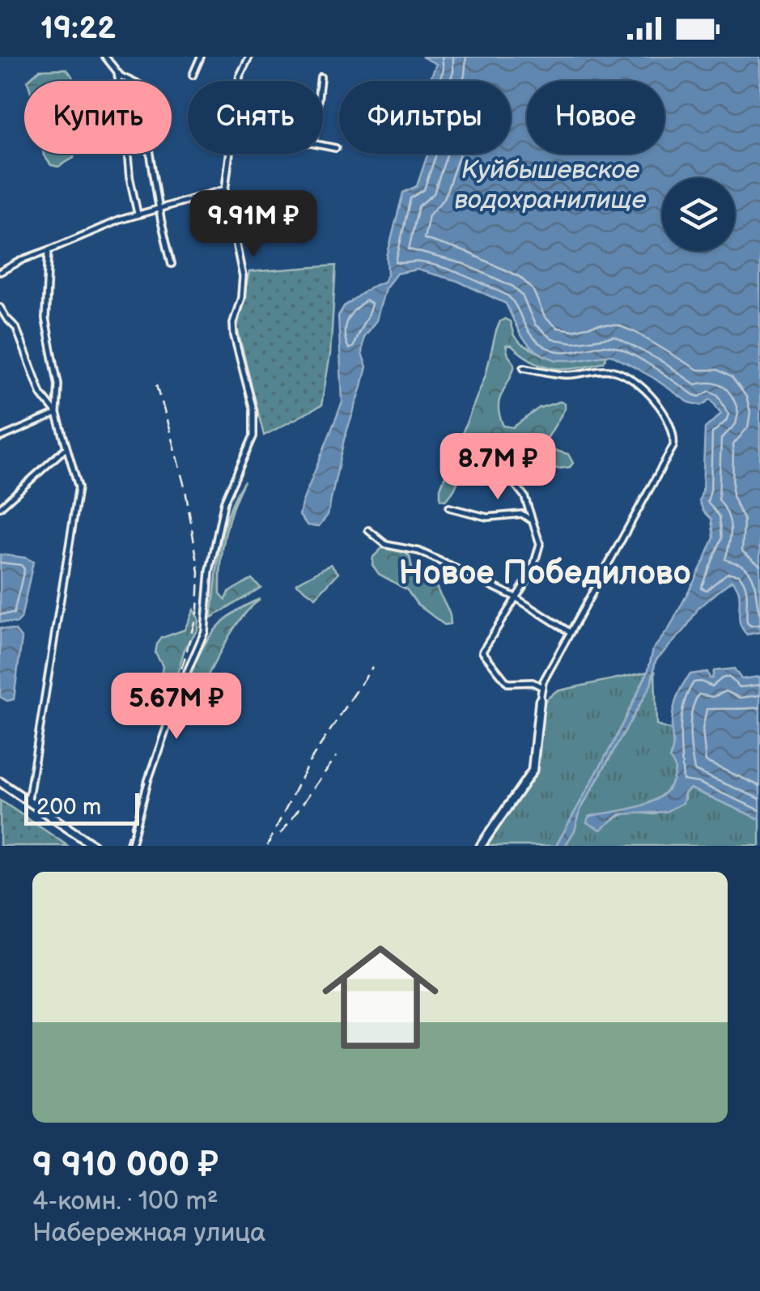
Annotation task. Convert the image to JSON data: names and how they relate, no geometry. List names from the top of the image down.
{
  "districts": ["Новое Победилово"],
  "water": ["Куйбышевское водохранилище"],
  "scale_bar": "200 m",
  "page": {
    "status": "19:22",
    "chip": [
      "Купить",
      "Снять",
      "Фильтры",
      "Новое"
    ],
    "price": ["9.91M ₽", "8.7M ₽", "5.67M ₽"],
    "scale": "200 m",
    "list": [
      {
        "name": "9 910 000 ₽",
        "note": "4-комн. · 100 m² · Набережная улица"
      }
    ]
  }
}
